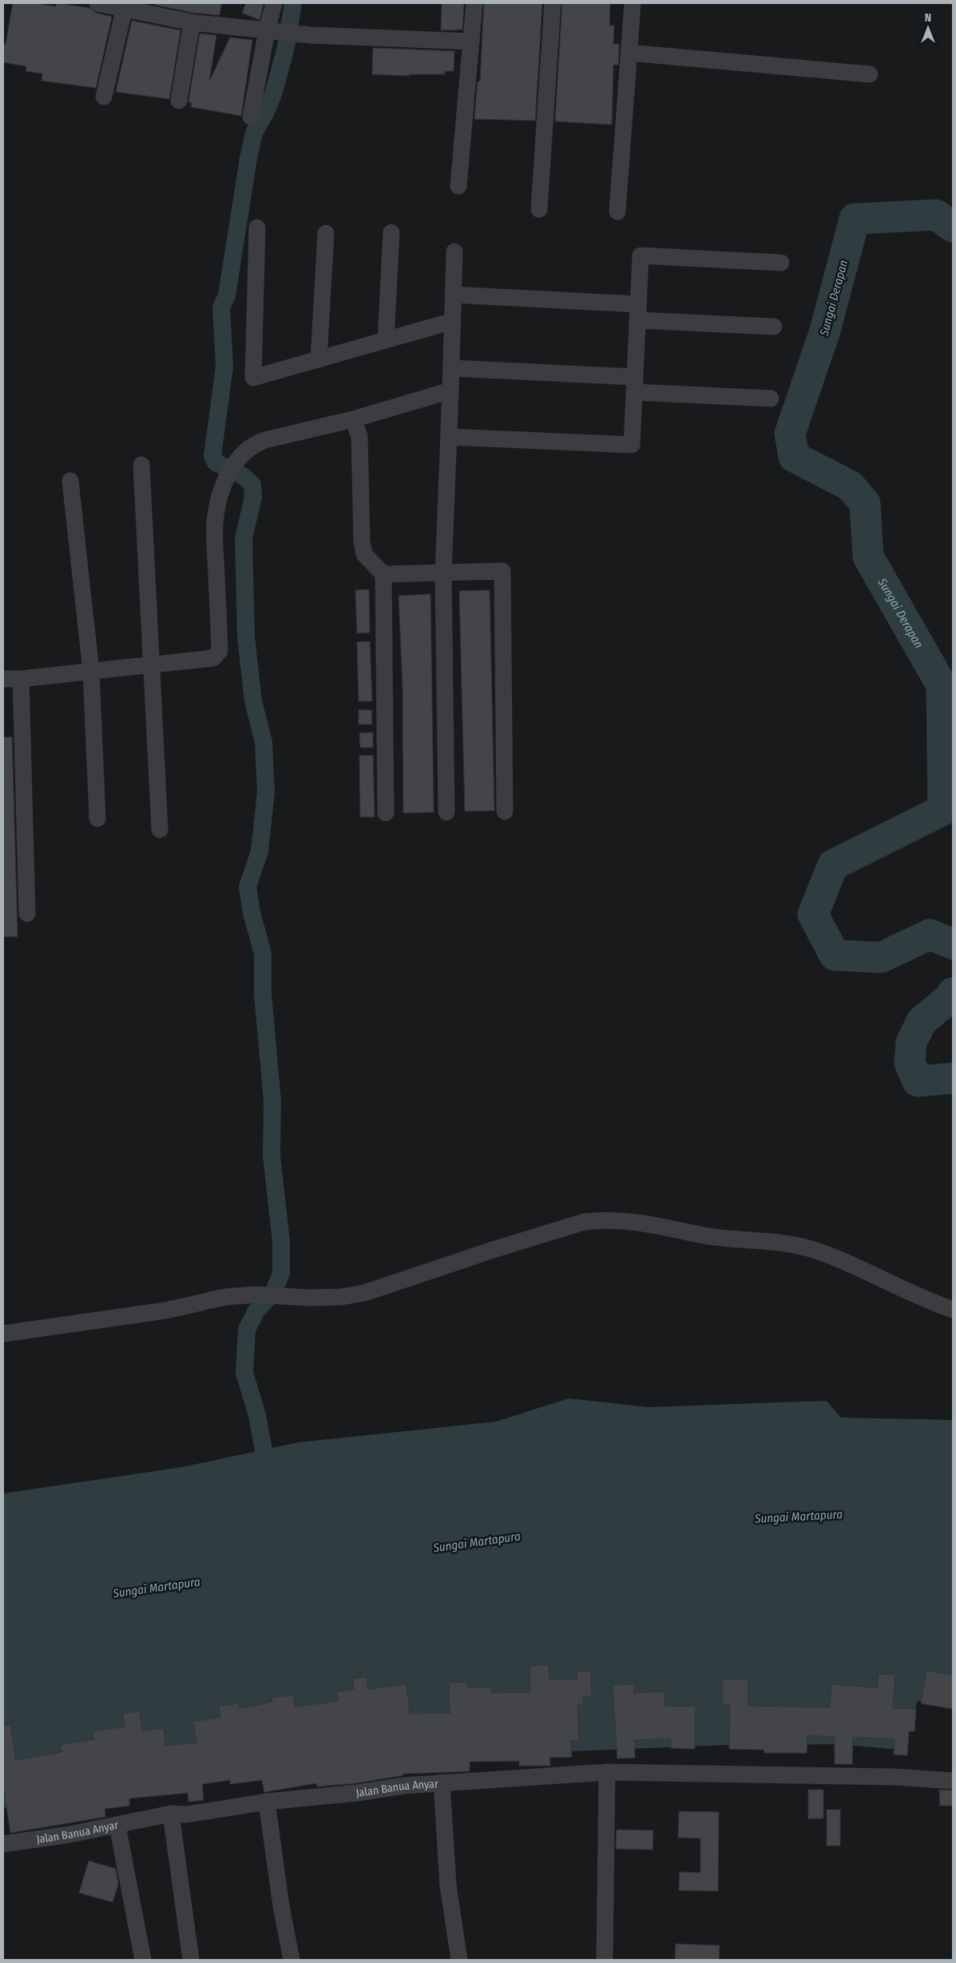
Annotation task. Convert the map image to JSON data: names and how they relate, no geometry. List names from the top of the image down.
{
  "streets": {
    "street": ["Jalan Banua Anyar"]
  },
  "water": ["Sungai Derapan", "Sungai Martapura"],
  "north": "top"
}
